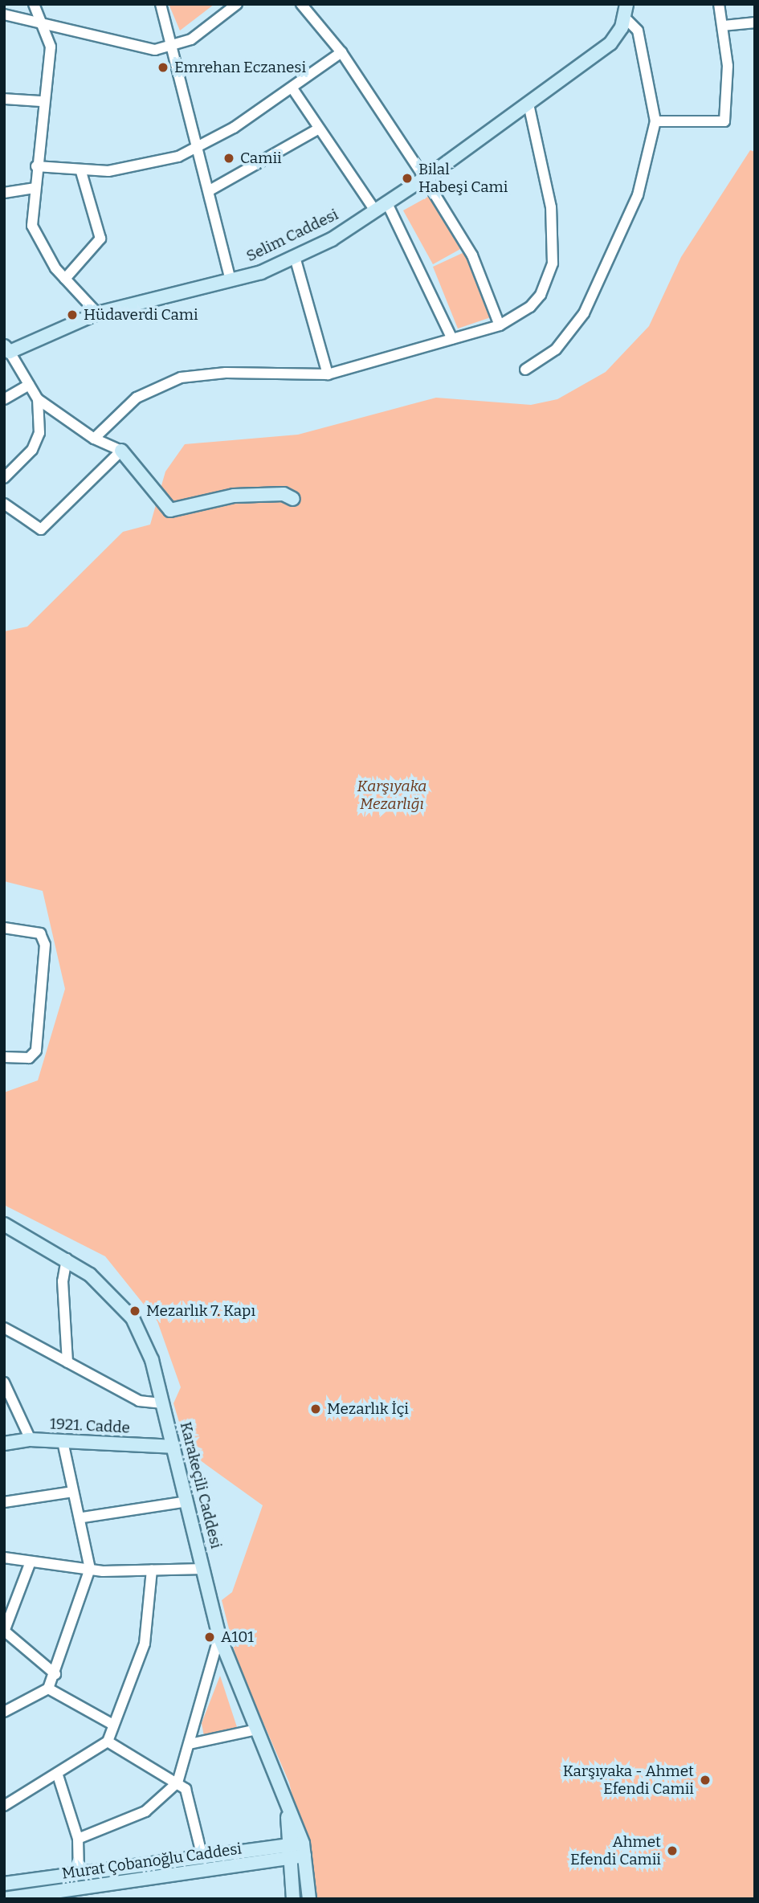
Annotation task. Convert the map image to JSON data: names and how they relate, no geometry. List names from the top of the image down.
{
  "streets": {
    "main road": [
      "Selim Caddesi",
      "1921. Cadde",
      "Karakeçili Caddesi",
      "Murat Çobanoğlu Caddesi"
    ]
  },
  "crossings": [
    ["1921. Cadde", "Karakeçili Caddesi"],
    ["Karakeçili Caddesi", "Murat Çobanoğlu Caddesi"]
  ],
  "parks": ["Karşıyaka Mezarlığı"],
  "places": [
    "Emrehan Eczanesi",
    "Camii",
    "Bilal Habeşi Cami",
    "Hüdaverdi Cami",
    "Mezarlık 7. Kapı",
    "Mezarlık İçi",
    "A101",
    "Karşıyaka - Ahmet Efendi Camii",
    "Ahmet Efendi Camii"
  ]
}
